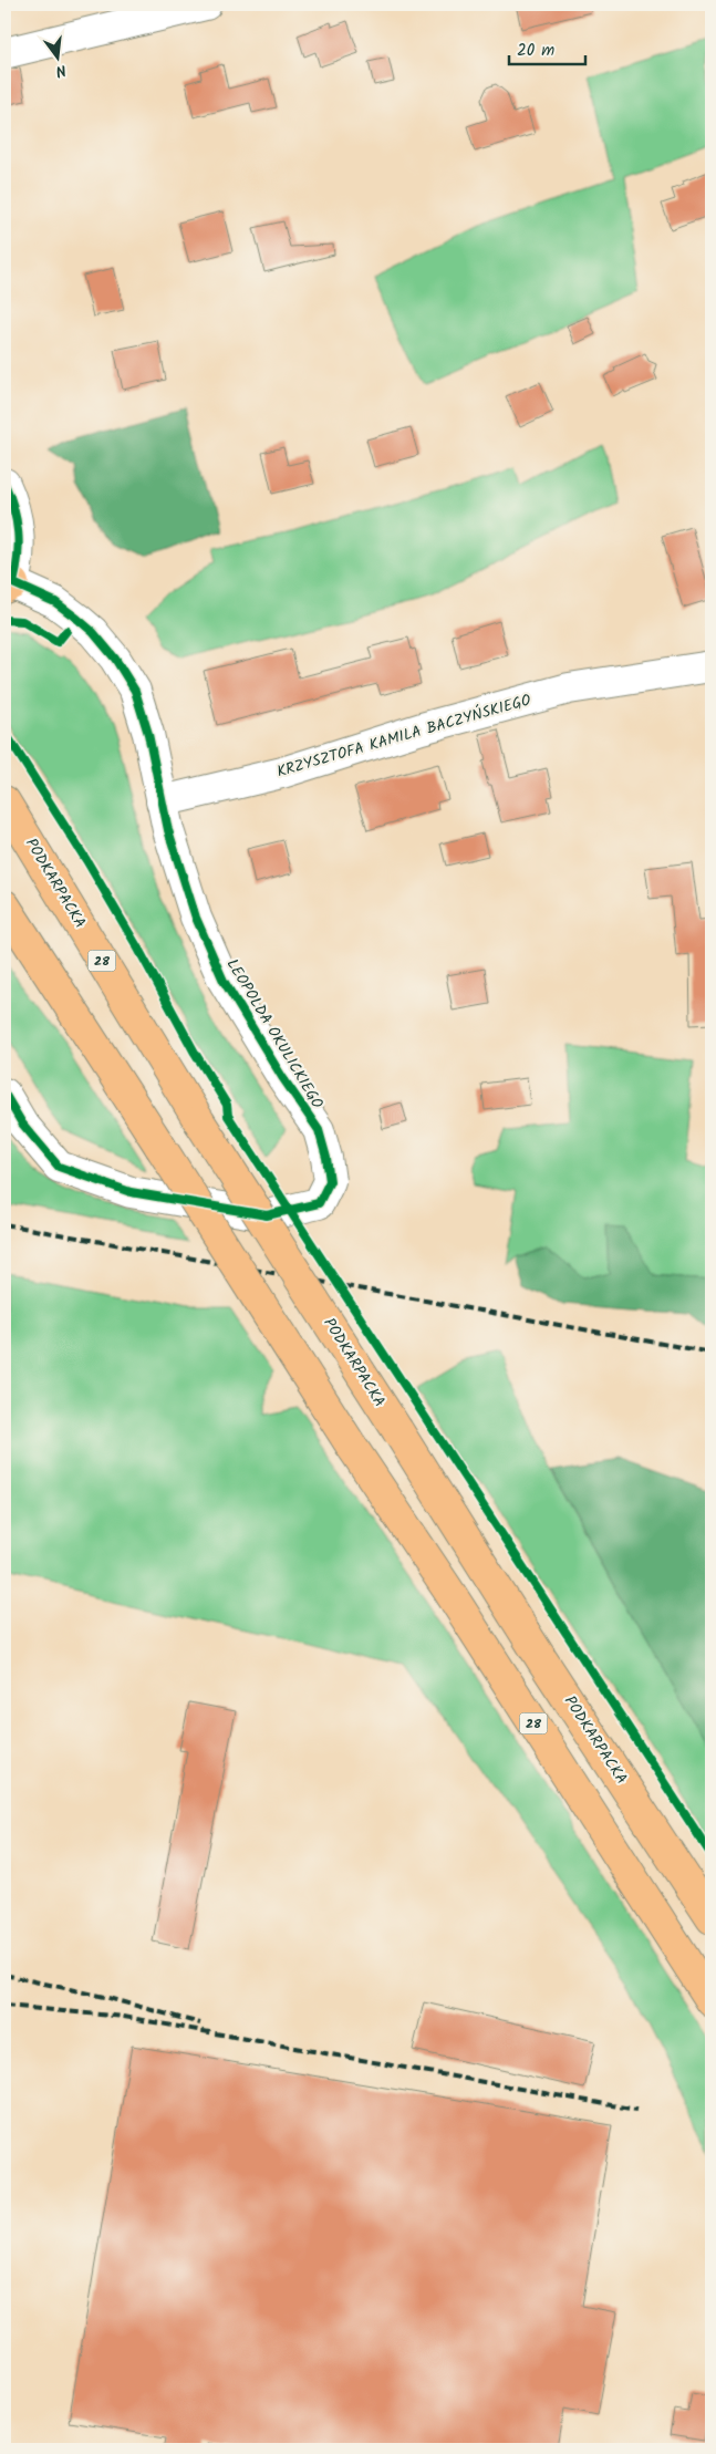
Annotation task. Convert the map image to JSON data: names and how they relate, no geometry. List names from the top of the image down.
{
  "streets": {
    "main road": ["PODKARPACKA", "28"],
    "street": ["KRZYSZTOFA KAMILA BACZYŃSKIEGO", "LEOPOLDA OKULICKIEGO"]
  },
  "crossings": [
    ["KRZYSZTOFA KAMILA BACZYŃSKIEGO", "LEOPOLDA OKULICKIEGO"]
  ],
  "scale_bar": "20 m",
  "north": "bottom"
}
